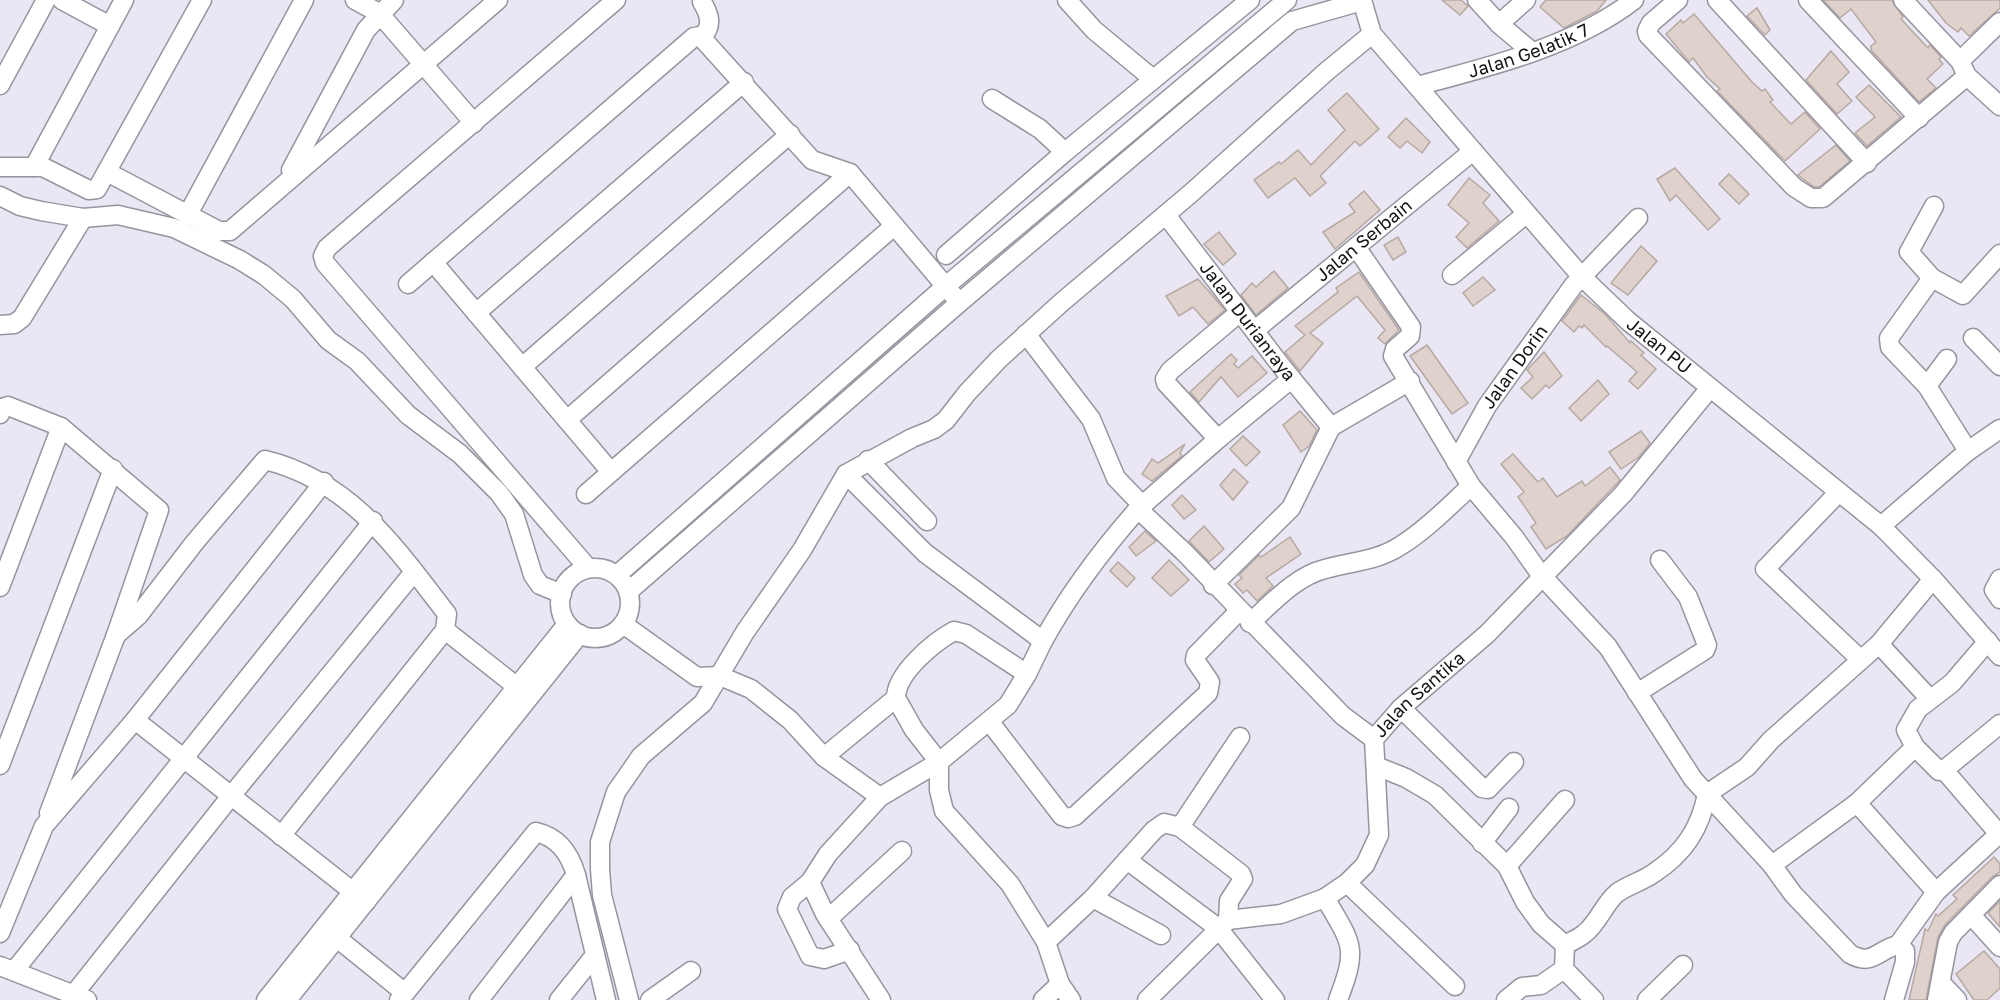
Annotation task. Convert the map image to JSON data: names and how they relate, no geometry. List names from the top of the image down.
{
  "streets": {
    "street": [
      "Jalan Gelatik 7",
      "Jalan Serbain",
      "Jalan Durianraya",
      "Jalan PU",
      "Jalan Dorin",
      "Jalan Santika"
    ]
  },
  "crossings": [
    ["Jalan Gelatik 7", "Jalan PU"],
    ["Jalan Serbain", "Jalan Durianraya"],
    ["Jalan Serbain", "Jalan PU"],
    ["Jalan PU", "Jalan Dorin"],
    ["Jalan PU", "Jalan Santika"]
  ]
}
